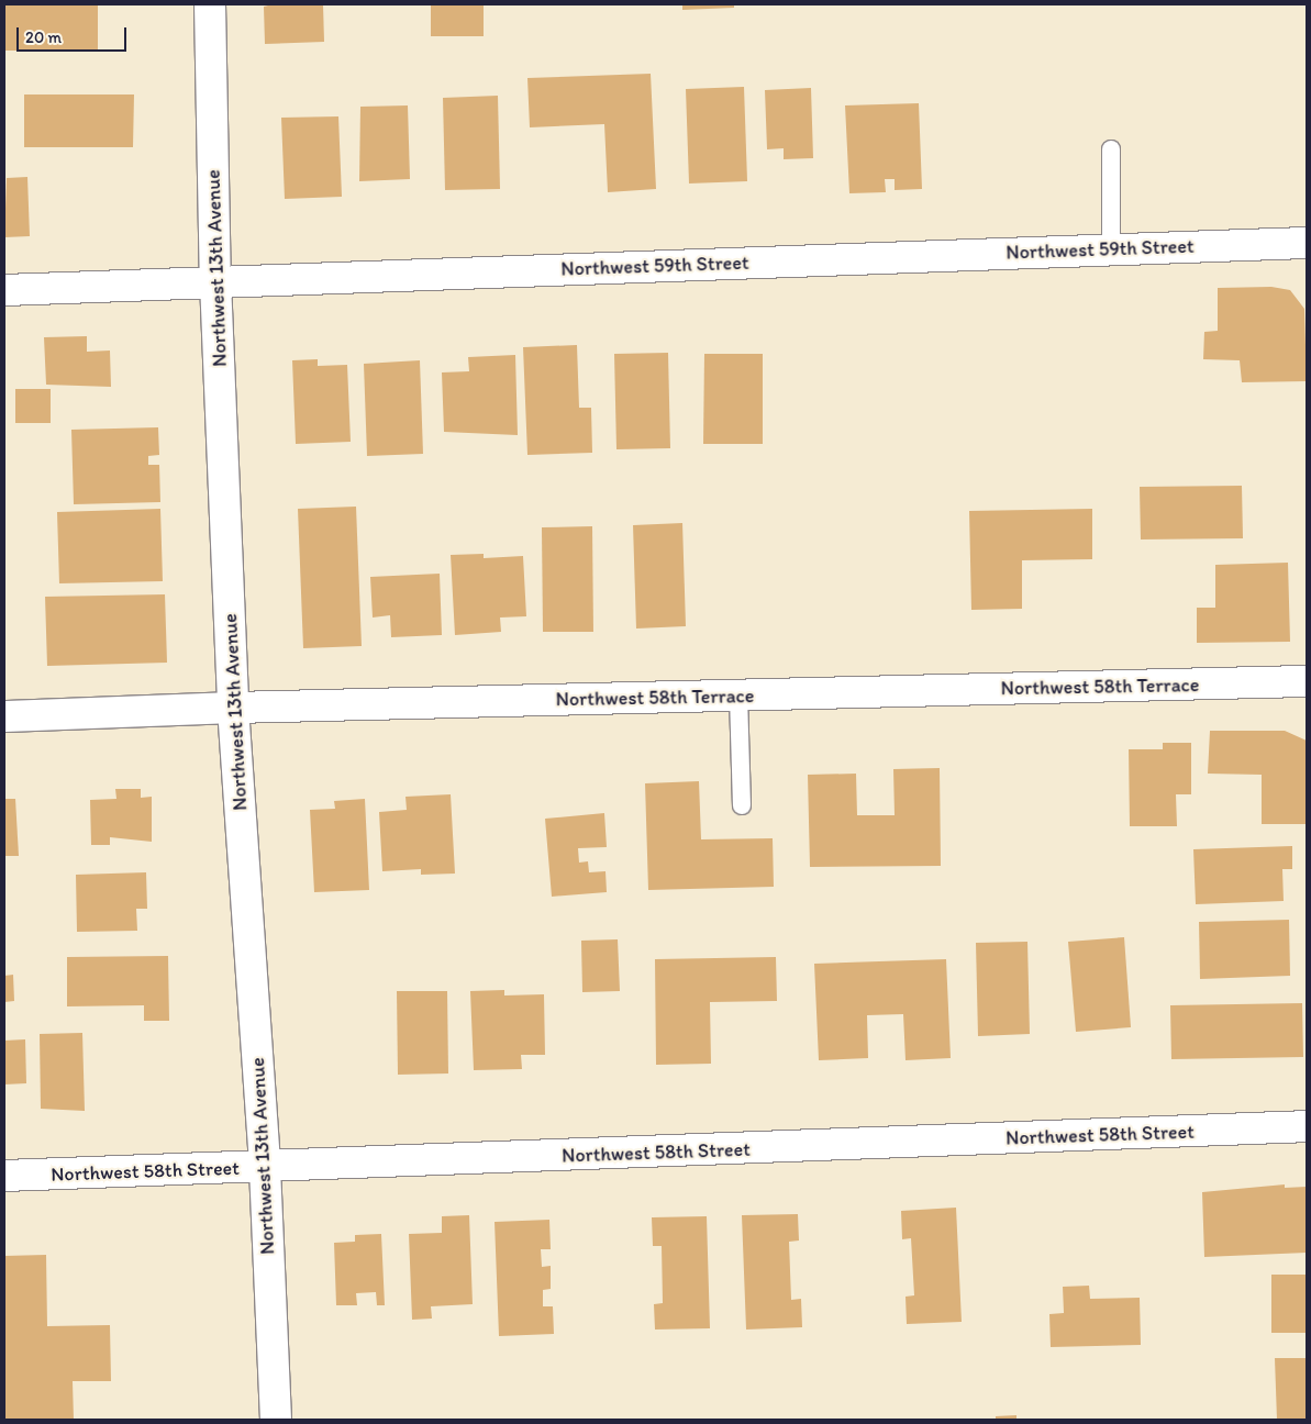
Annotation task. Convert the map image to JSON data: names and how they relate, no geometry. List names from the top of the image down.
{
  "streets": {
    "street": [
      "Northwest 59th Street",
      "Northwest 13th Avenue",
      "Northwest 58th Terrace",
      "Northwest 58th Street"
    ]
  },
  "crossings": [
    ["Northwest 59th Street", "Northwest 13th Avenue"],
    ["Northwest 13th Avenue", "Northwest 58th Terrace"],
    ["Northwest 13th Avenue", "Northwest 58th Street"]
  ],
  "scale_bar": "20 m"
}
